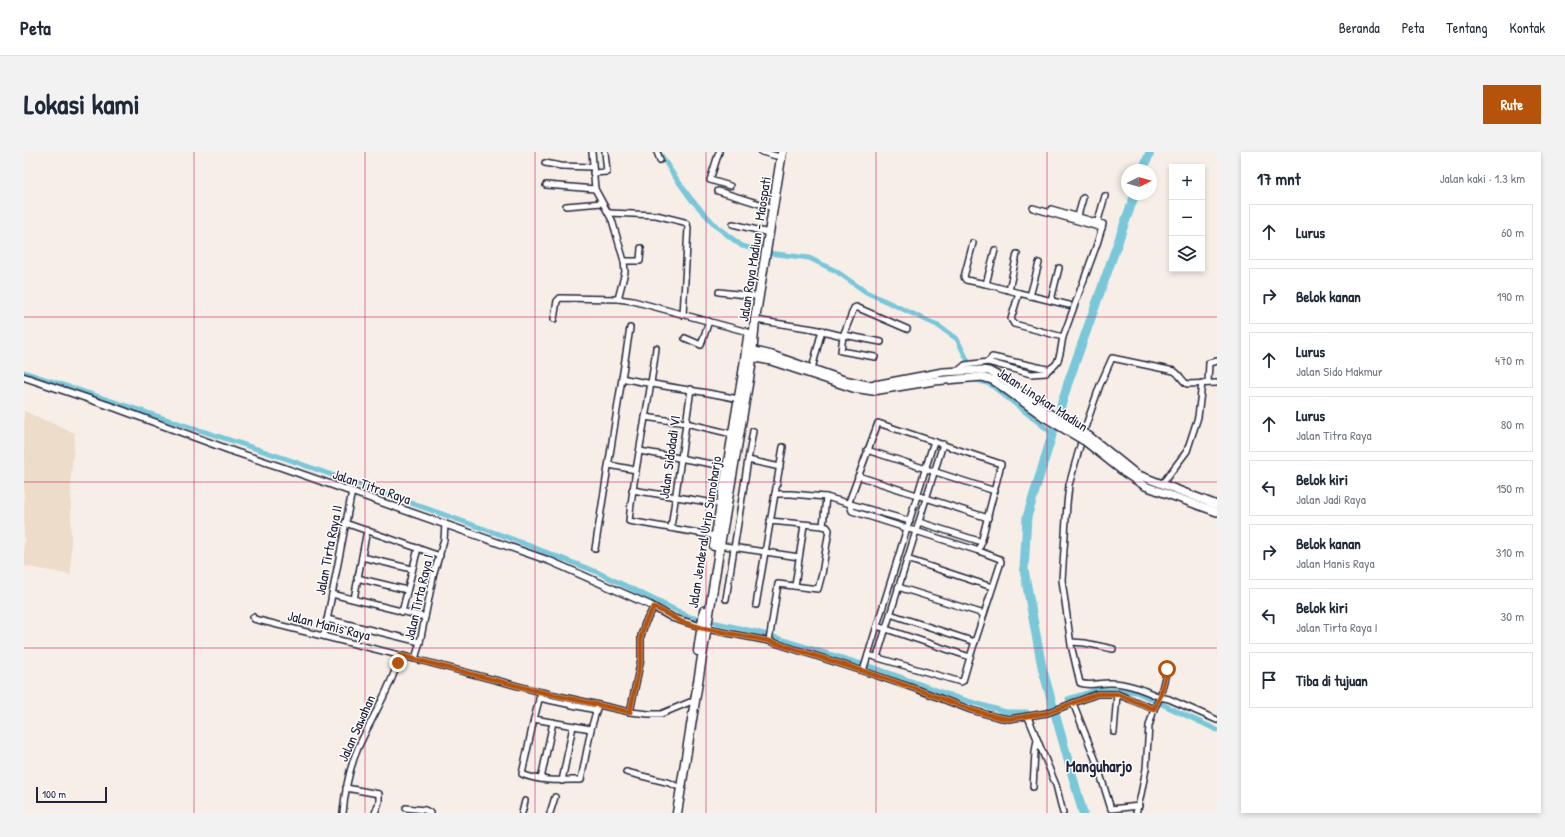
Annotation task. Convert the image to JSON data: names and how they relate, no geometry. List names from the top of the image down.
{
  "streets": {
    "highway": ["Jalan Raya Madiun - Maospati", "Jalan Jenderal Urip Sumoharjo"],
    "main road": ["Jalan Lingkar Madiun"],
    "street": [
      "Jalan Sidodadi VI",
      "Jalan Titra Raya",
      "Jalan Tirta Raya II",
      "Jalan Tirta Raya I",
      "Jalan Manis Raya",
      "Jalan Sawahan"
    ]
  },
  "crossings": [
    ["Jalan Raya Madiun - Maospati", "Jalan Lingkar Madiun"],
    ["Jalan Raya Madiun - Maospati", "Jalan Jenderal Urip Sumoharjo"],
    ["Jalan Lingkar Madiun", "Jalan Jenderal Urip Sumoharjo"],
    ["Jalan Titra Raya", "Jalan Jenderal Urip Sumoharjo"],
    ["Jalan Titra Raya", "Jalan Tirta Raya II"],
    ["Jalan Titra Raya", "Jalan Tirta Raya I"],
    ["Jalan Tirta Raya II", "Jalan Manis Raya"],
    ["Jalan Tirta Raya I", "Jalan Manis Raya"],
    ["Jalan Tirta Raya I", "Jalan Sawahan"],
    ["Jalan Manis Raya", "Jalan Sawahan"]
  ],
  "districts": ["Manguharjo"],
  "scale_bar": "100 m",
  "north": "right",
  "page": {
    "header": "Peta",
    "nav": [
      "Beranda",
      "Peta",
      "Tentang",
      "Kontak"
    ],
    "title": "Lokasi kami",
    "buttons": "Rute",
    "heading": ["17 mnt", "Jalan kaki · 1.3 km"],
    "map_buttons": ["+", "−"],
    "list": [
      ["Lurus", "60 m"],
      ["Belok kanan", "190 m"],
      ["Lurus", "Jalan Sido Makmur", "470 m"],
      ["Lurus", "Jalan Titra Raya", "80 m"],
      ["Belok kiri", "Jalan Jadi Raya", "150 m"],
      ["Belok kanan", "Jalan Manis Raya", "310 m"],
      ["Belok kiri", "Jalan Tirta Raya I", "30 m"],
      "Tiba di tujuan"
    ],
    "scale": "100 m"
  }
}
